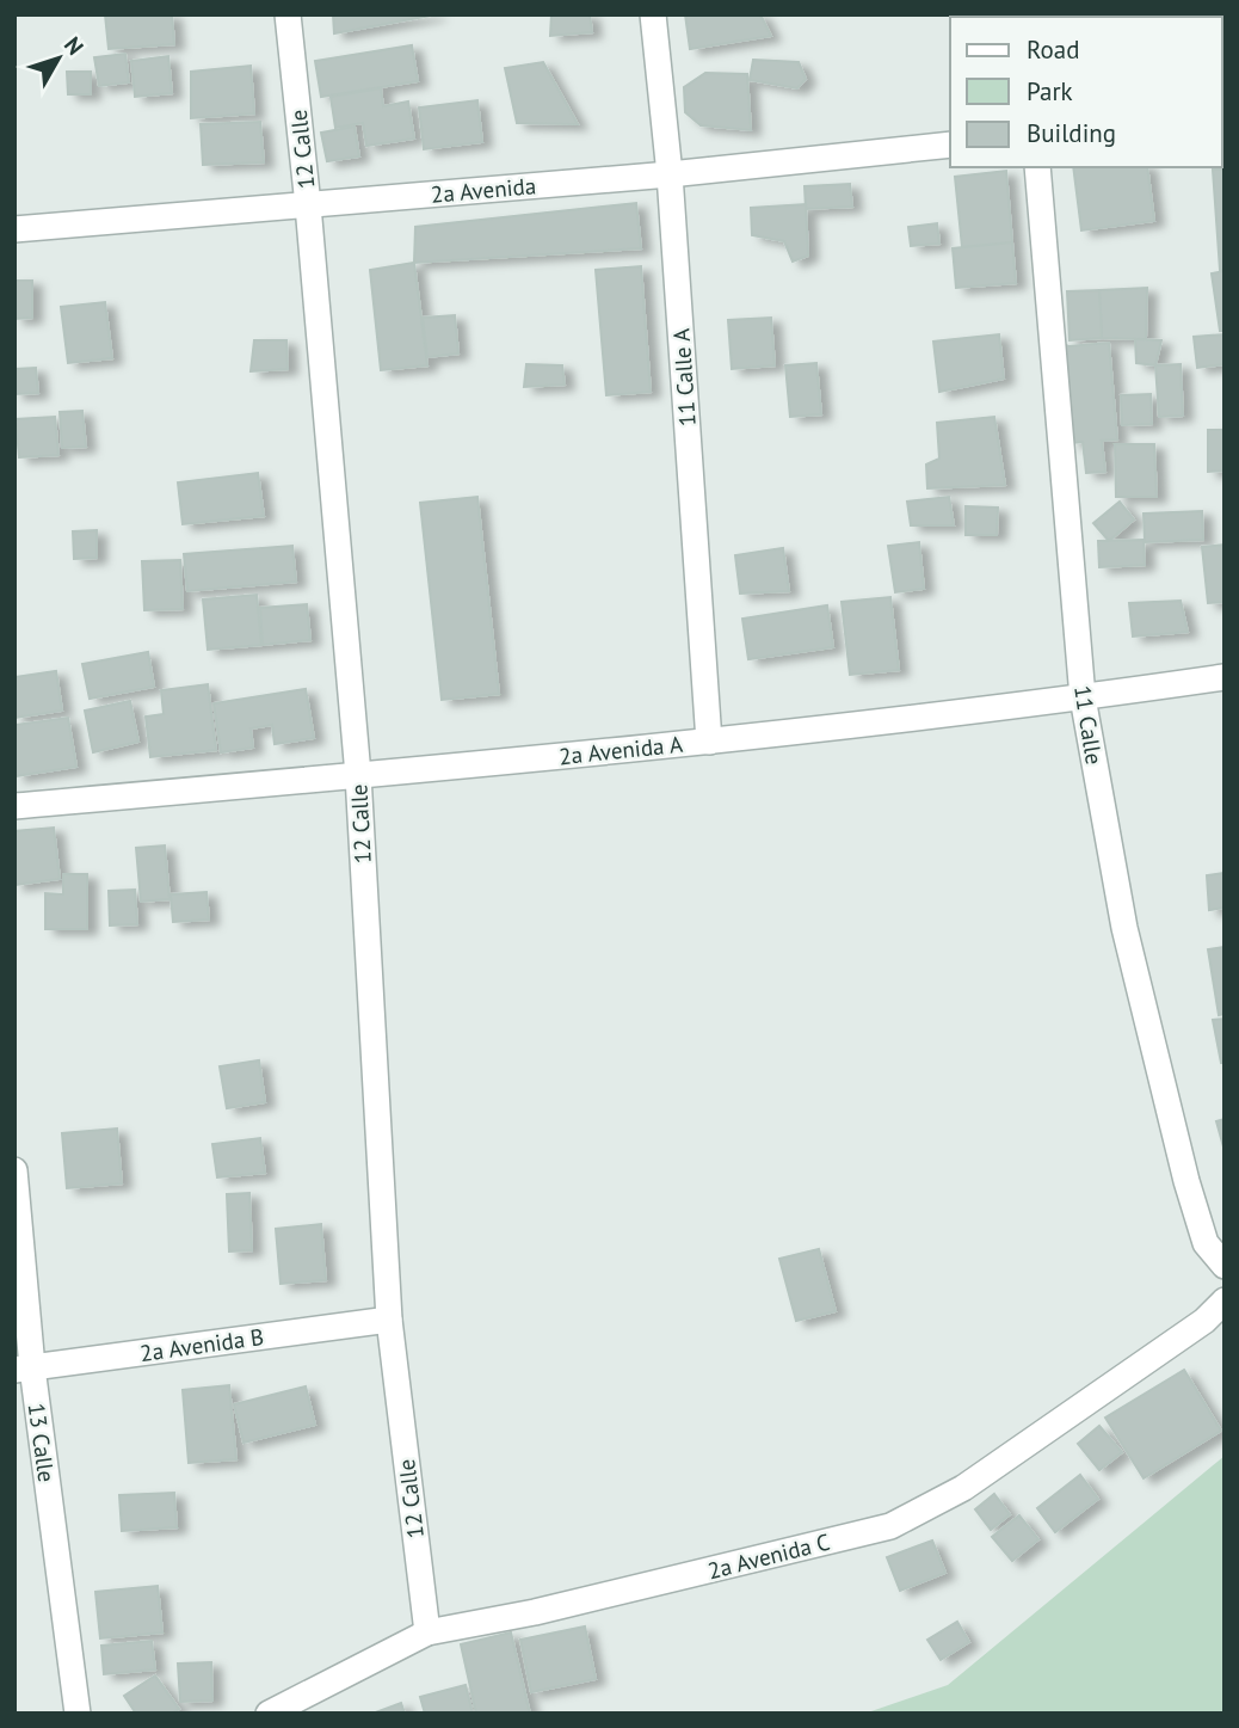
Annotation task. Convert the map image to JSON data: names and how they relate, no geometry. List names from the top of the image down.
{
  "streets": {
    "street": [
      "12 Calle",
      "2a Avenida",
      "11 Calle A",
      "11 Calle",
      "2a Avenida A",
      "2a Avenida B",
      "13 Calle",
      "2a Avenida C"
    ]
  },
  "crossings": [
    ["12 Calle", "2a Avenida"],
    ["12 Calle", "2a Avenida A"],
    ["12 Calle", "2a Avenida B"],
    ["12 Calle", "2a Avenida C"],
    ["2a Avenida", "11 Calle A"],
    ["11 Calle A", "2a Avenida A"],
    ["11 Calle", "2a Avenida A"],
    ["2a Avenida B", "13 Calle"]
  ],
  "legend": ["Road", "Park", "Building"],
  "north": "top right"
}
